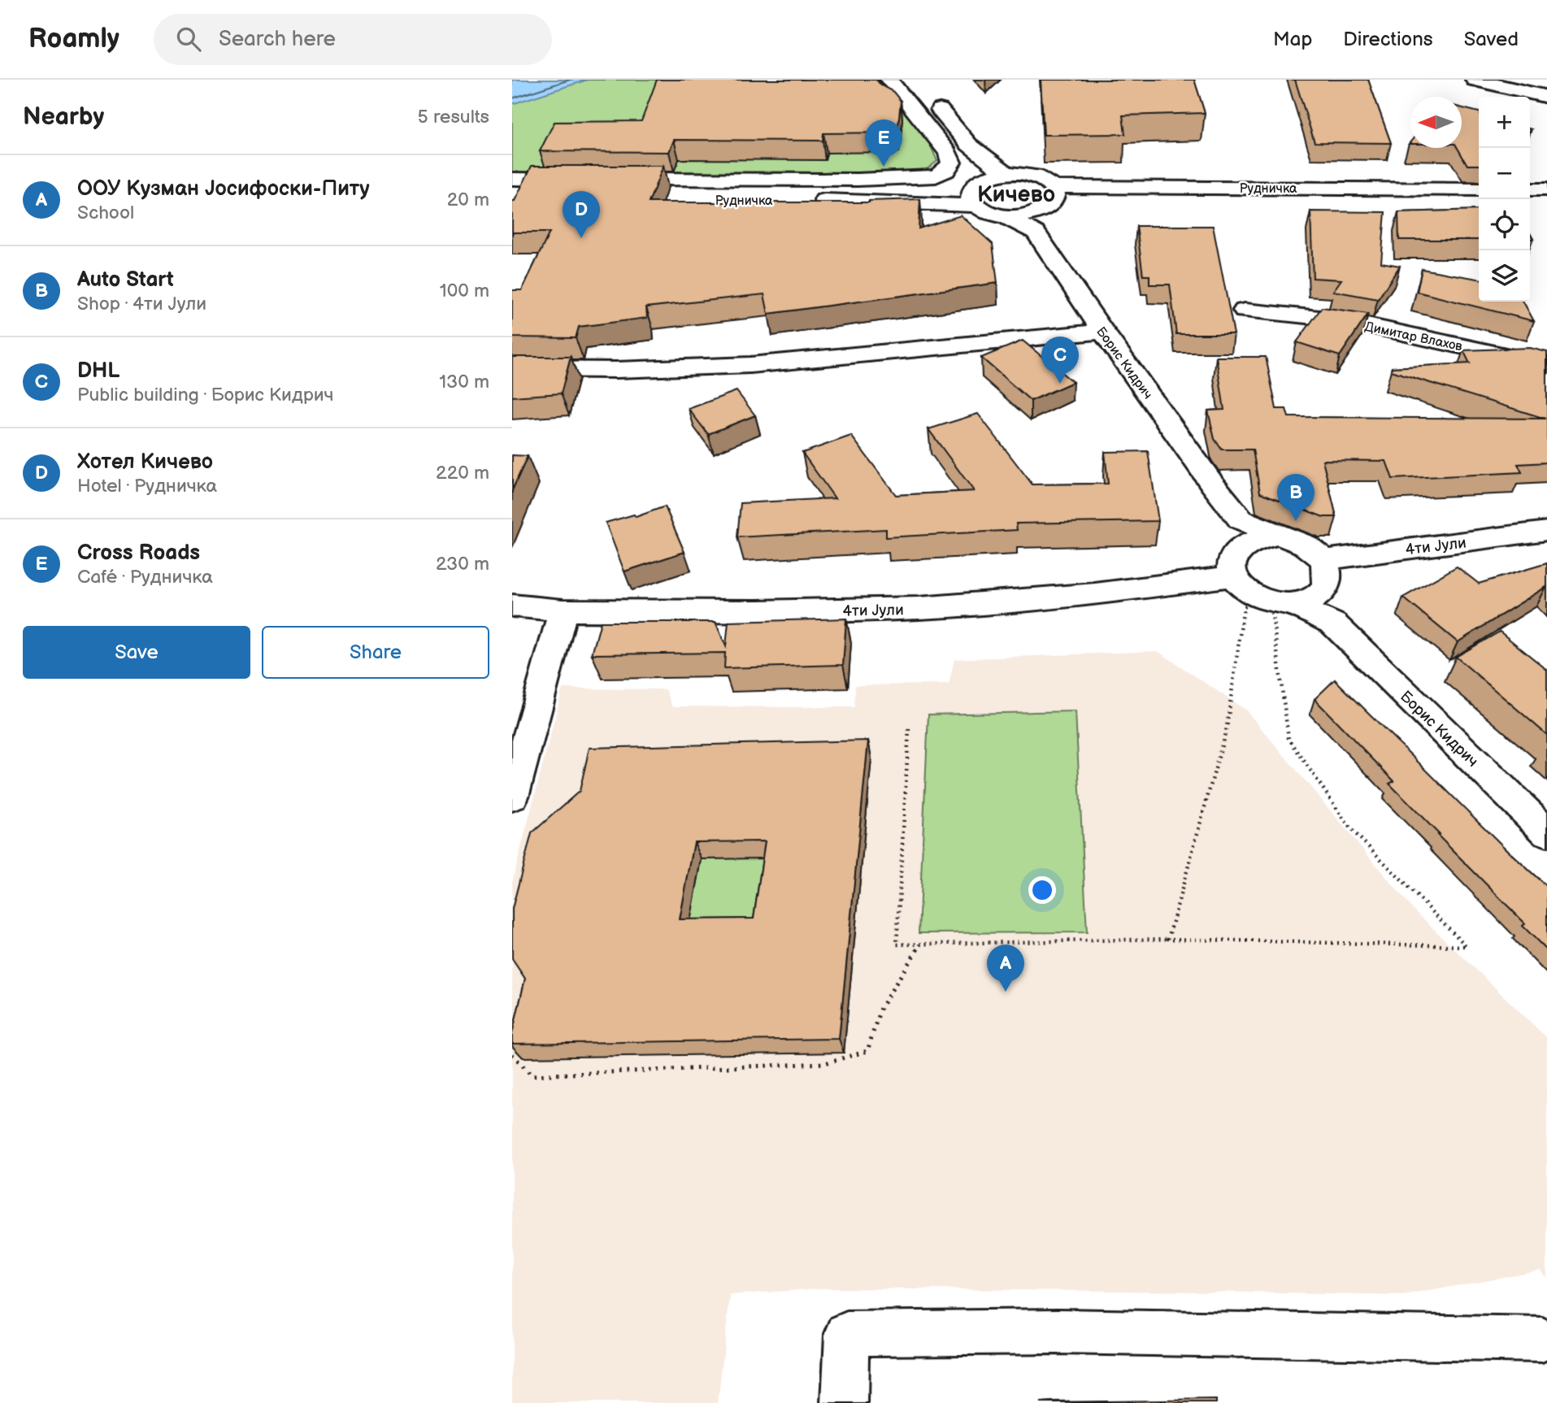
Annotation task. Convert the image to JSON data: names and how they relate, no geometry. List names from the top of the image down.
{
  "streets": {
    "street": [
      "Рудничка",
      "Димитар Влахов",
      "Борис Кидрич",
      "4ти Јули"
    ]
  },
  "crossings": [
    ["Рудничка", "Борис Кидрич"],
    ["Борис Кидрич", "4ти Јули"]
  ],
  "districts": ["Кичево"],
  "north": "left",
  "page": {
    "header": "Roamly",
    "search": "Search here",
    "nav": ["Map", "Directions", "Saved"],
    "heading": ["Nearby", "5 results"],
    "map_buttons": ["+", "−"],
    "pins": [
      "E",
      "D",
      "C",
      "B",
      "A"
    ],
    "list": [
      {
        "mark": "A",
        "name": "ООУ Кузман Јосифоски-Питу",
        "note": "School",
        "value": "20 m"
      },
      {
        "mark": "B",
        "name": "Auto Start",
        "note": "Shop · 4ти Јули",
        "value": "100 m"
      },
      {
        "mark": "C",
        "name": "DHL",
        "note": "Public building · Борис Кидрич",
        "value": "130 m"
      },
      {
        "mark": "D",
        "name": "Хотел Кичево",
        "note": "Hotel · Рудничка",
        "value": "220 m"
      },
      {
        "mark": "E",
        "name": "Cross Roads",
        "note": "Café · Рудничка",
        "value": "230 m"
      }
    ],
    "buttons": ["Save", "Share"]
  }
}
